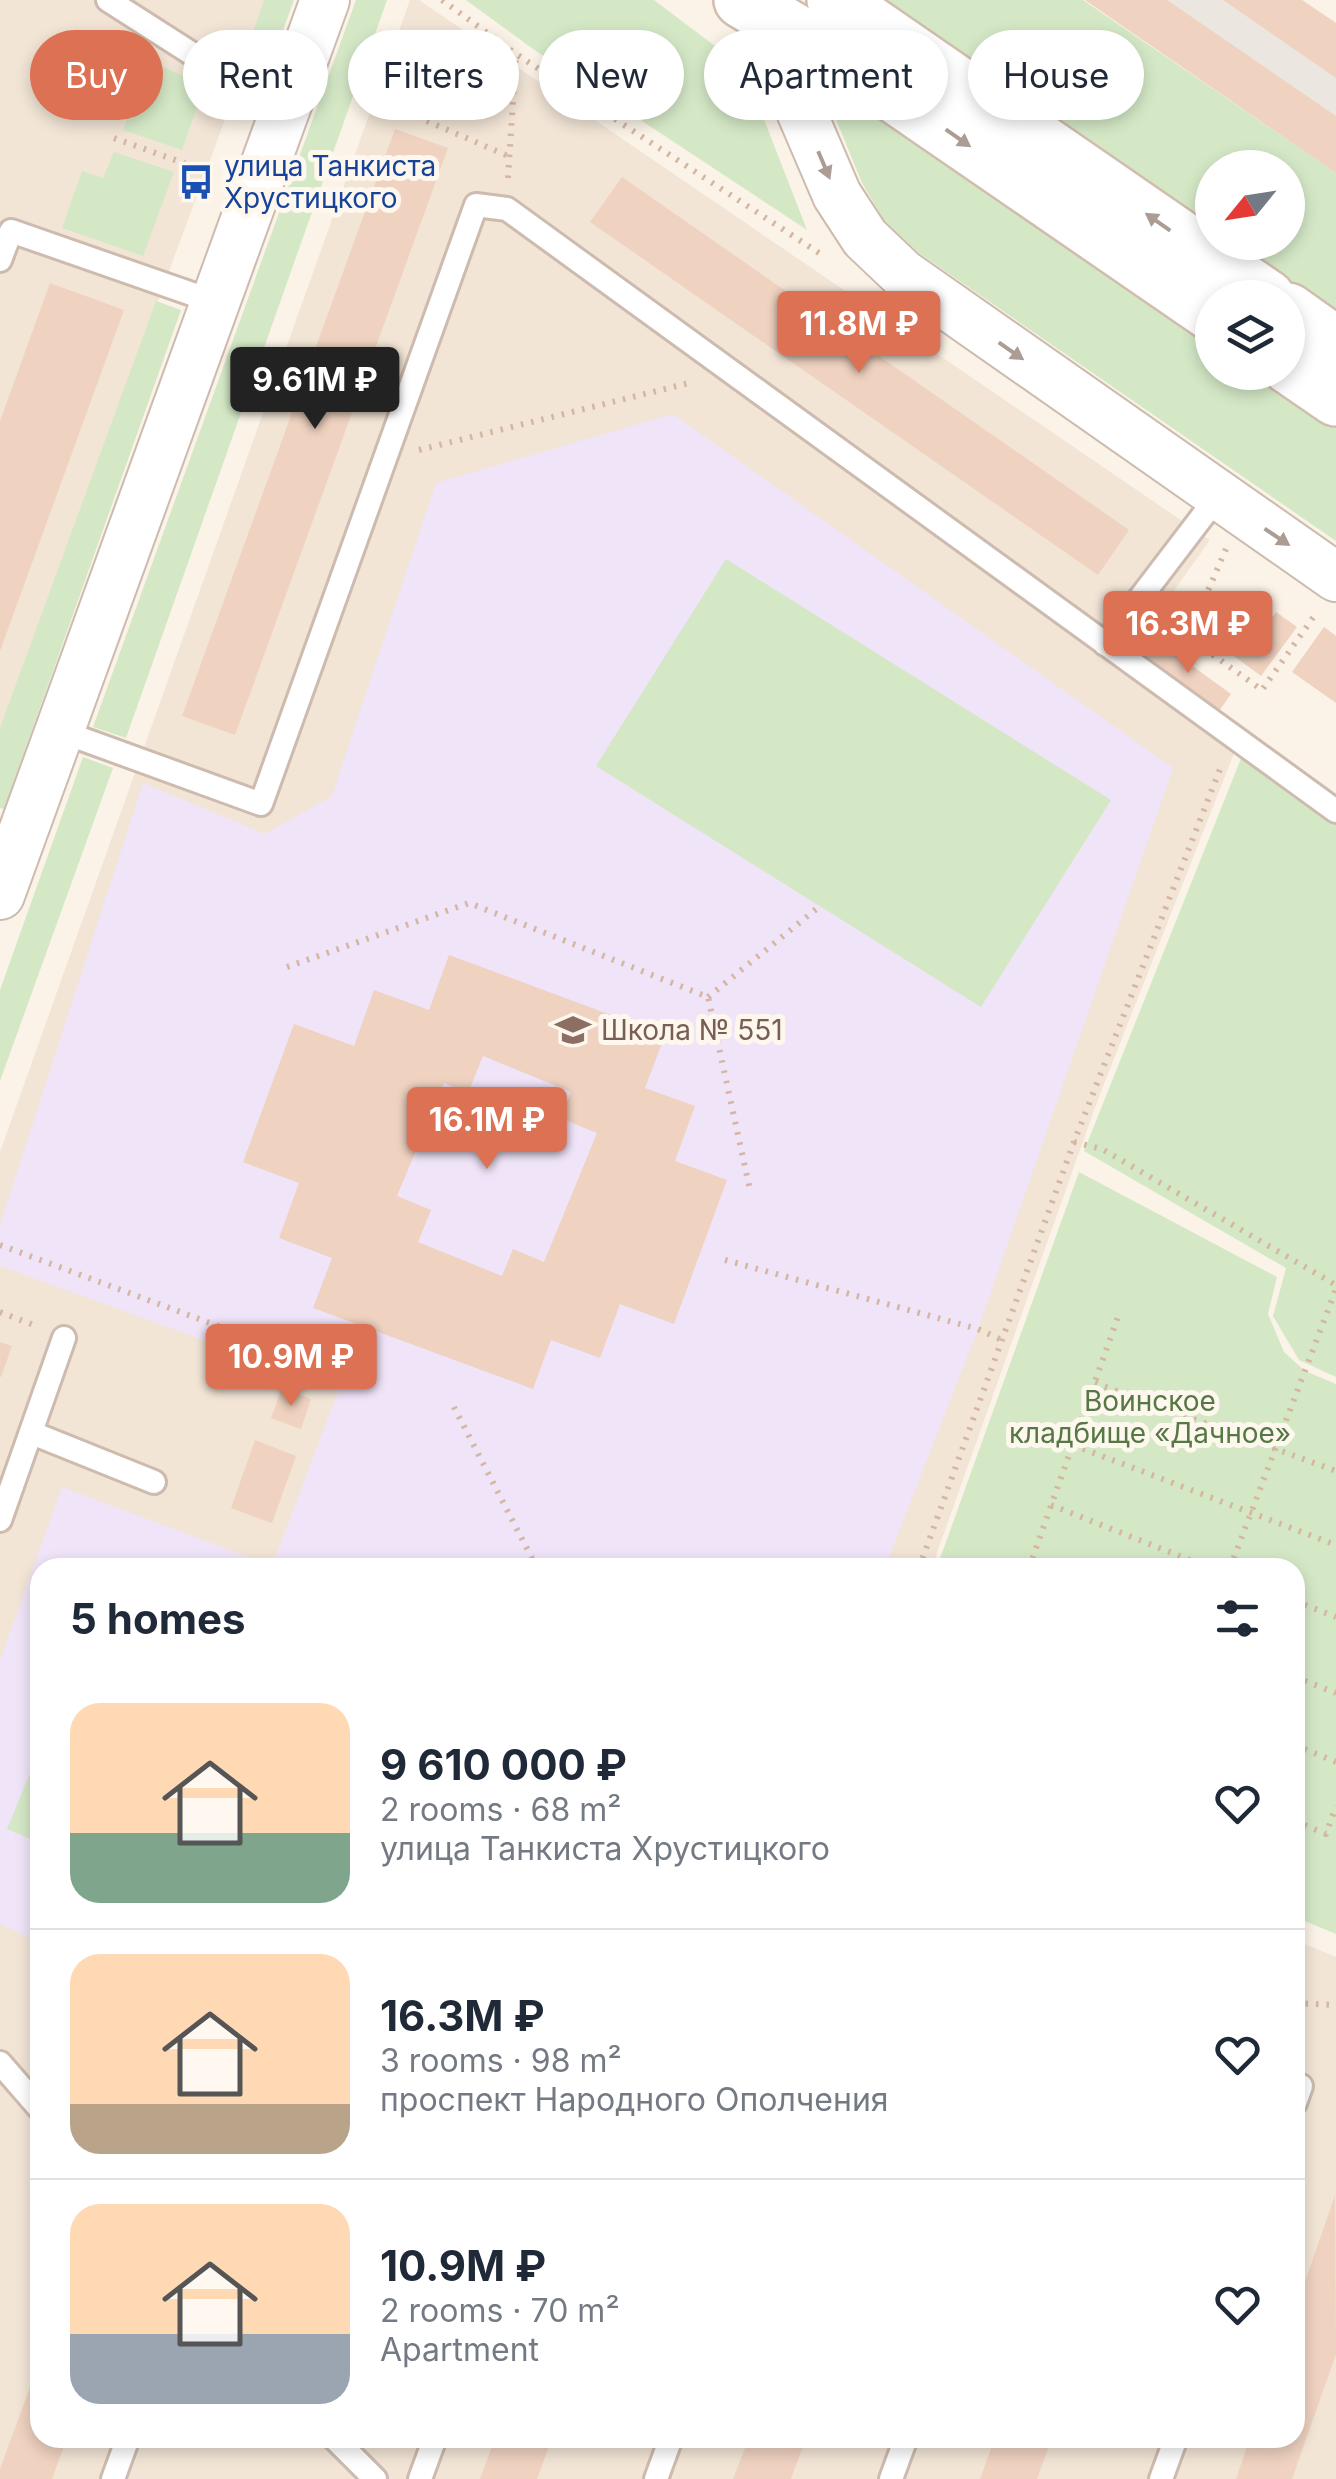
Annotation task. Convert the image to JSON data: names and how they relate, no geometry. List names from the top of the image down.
{
  "parks": ["Воинское кладбище «Дачное»"],
  "places": {
    "bus stop": ["улица Танкиста Хрустицкого"],
    "school or university": ["Школа № 551"]
  },
  "north": "bottom left",
  "page": {
    "chip": [
      "Buy",
      "Rent",
      "Filters",
      "New",
      "Apartment",
      "House"
    ],
    "price": [
      "11.8M ₽",
      "9.61M ₽",
      "16.3M ₽",
      "16.1M ₽",
      "10.9M ₽"
    ],
    "heading": "5 homes",
    "list": [
      {
        "name": "9 610 000 ₽",
        "note": "2 rooms · 68 m² · улица Танкиста Хрустицкого"
      },
      {
        "name": "16.3M ₽",
        "note": "3 rooms · 98 m² · проспект Народного Ополчения"
      },
      {
        "name": "10.9M ₽",
        "note": "2 rooms · 70 m² · Apartment"
      }
    ]
  }
}
